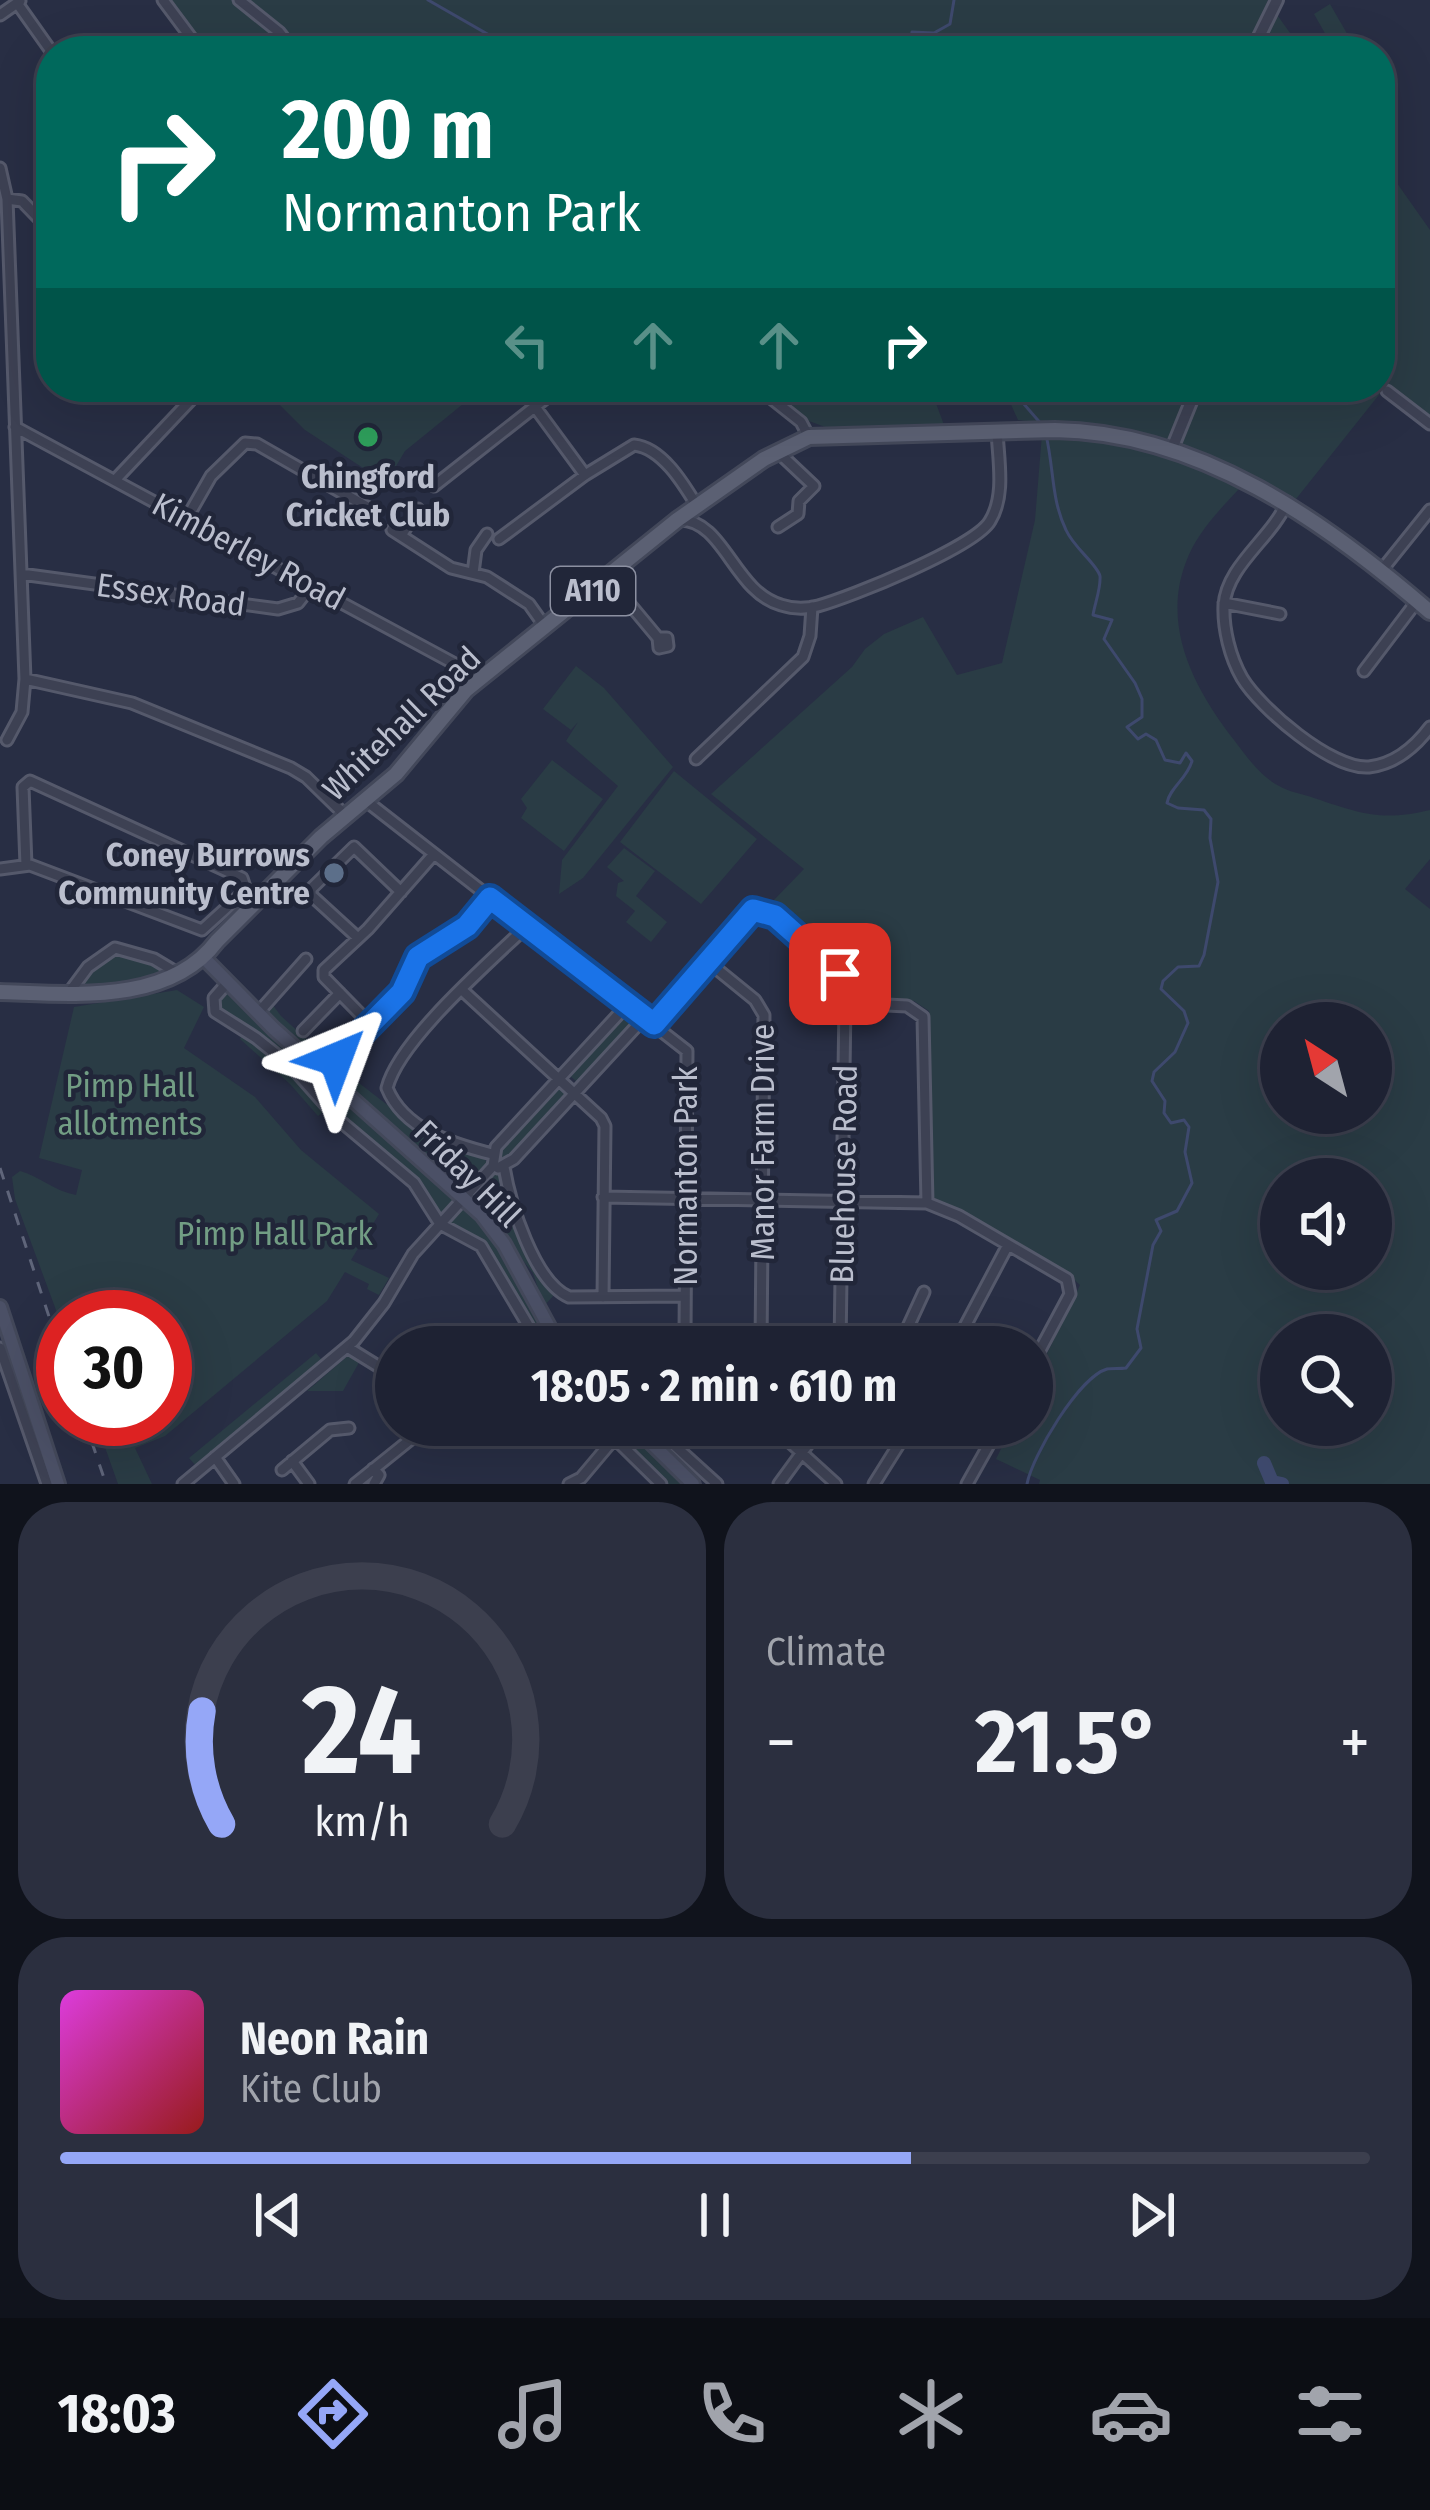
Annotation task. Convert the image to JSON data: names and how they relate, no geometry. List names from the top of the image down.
{
  "streets": {
    "main road": ["A110", "Whitehall Road", "Friday Hill"],
    "street": [
      "Kimberley Road",
      "Essex Road",
      "Manor Farm Drive",
      "Bluehouse Road",
      "Normanton Park"
    ]
  },
  "crossings": [
    ["Kimberley Road", "Essex Road"],
    ["Kimberley Road", "Whitehall Road"],
    ["A110", "Whitehall Road"],
    ["A110", "Friday Hill"],
    ["Whitehall Road", "Friday Hill"],
    ["Whitehall Road", "Normanton Park"],
    ["Manor Farm Drive", "Bluehouse Road"],
    ["Bluehouse Road", "Normanton Park"]
  ],
  "parks": ["Pimp Hall allotments", "Pimp Hall Park"],
  "places": ["Chingford Cricket Club", "Coney Burrows Community Centre"],
  "north": "top left",
  "page": {
    "turn": ["200 m", "Normanton Park"],
    "limit": "30",
    "trip": "18:05 · 2 min · 610 m",
    "tile": "Climate",
    "heat": ["−", "21.5°", "+"],
    "song": ["Neon Rain", "Kite Club"],
    "tabs": "18:03",
    "gauge": ["24", "km/h"]
  }
}
